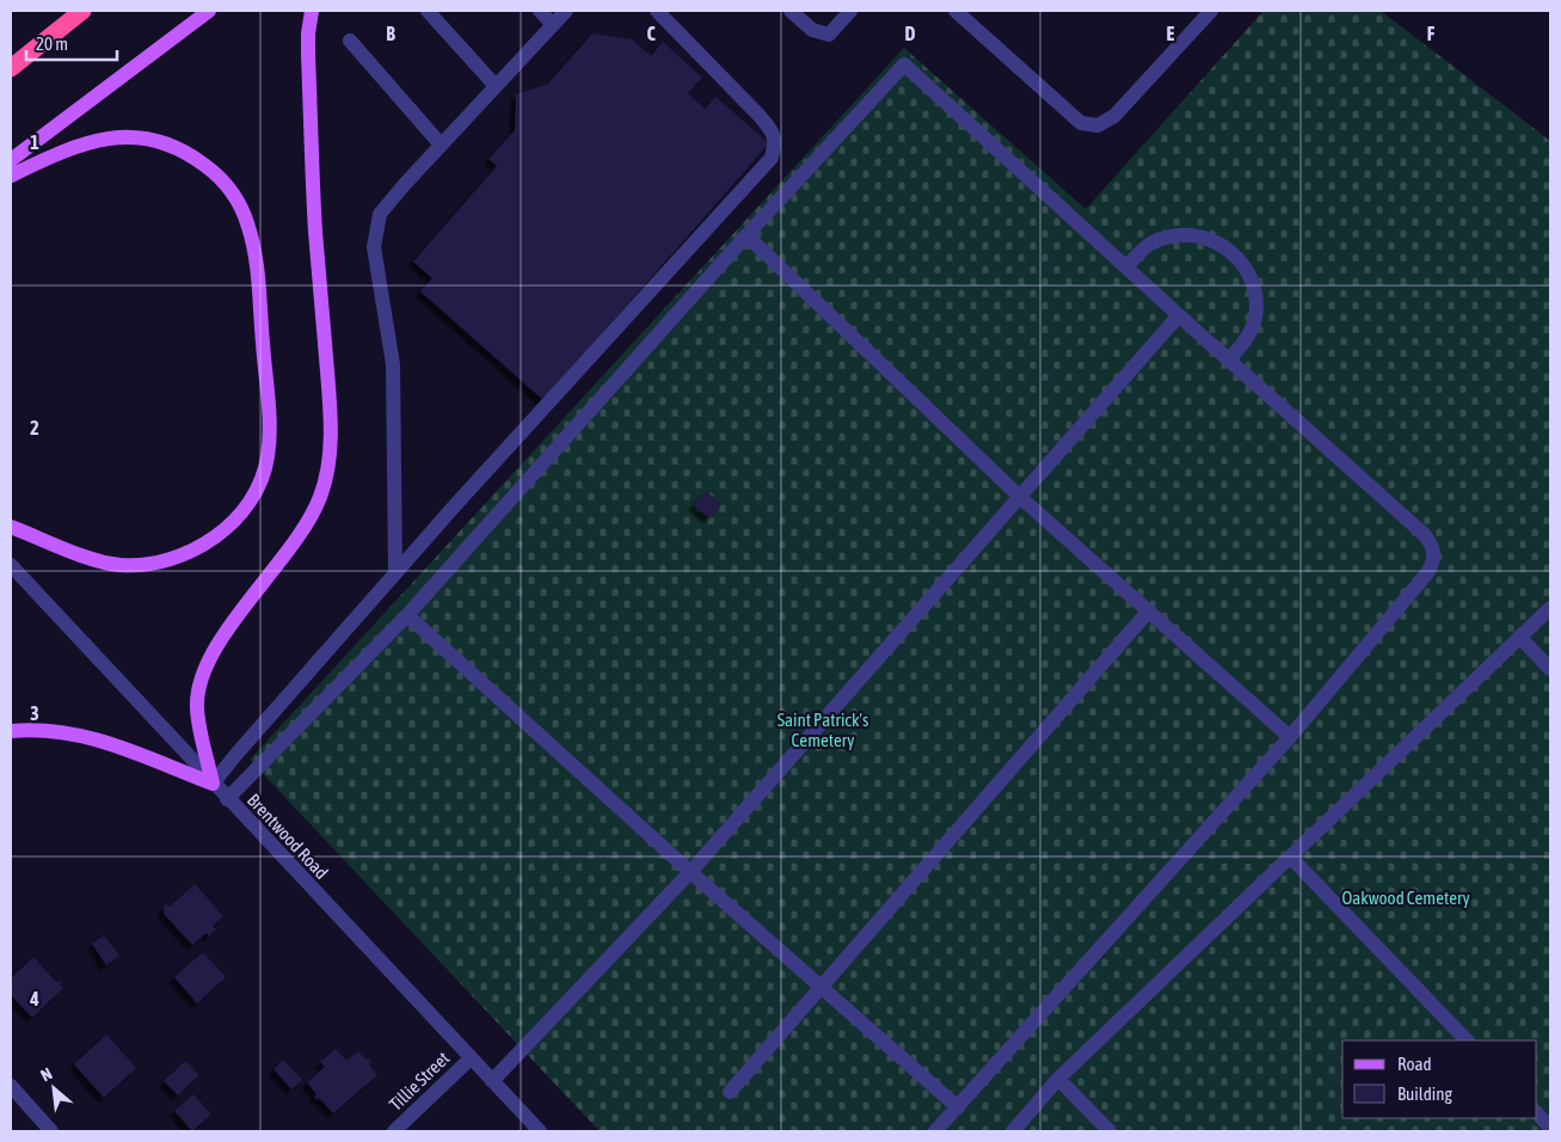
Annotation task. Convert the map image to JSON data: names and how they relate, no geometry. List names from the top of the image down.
{
  "streets": {
    "street": ["Brentwood Road", "Tillie Street"]
  },
  "crossings": [
    ["Brentwood Road", "Tillie Street"]
  ],
  "parks": ["Saint Patrick's Cemetery", "Oakwood Cemetery"],
  "legend": ["Road", "Building"],
  "scale_bar": "20 m",
  "north": "top left",
  "grid": {
    "columns": [
      "B",
      "C",
      "D",
      "E",
      "F"
    ],
    "rows": [
      "1",
      "2",
      "3",
      "4"
    ]
  }
}
